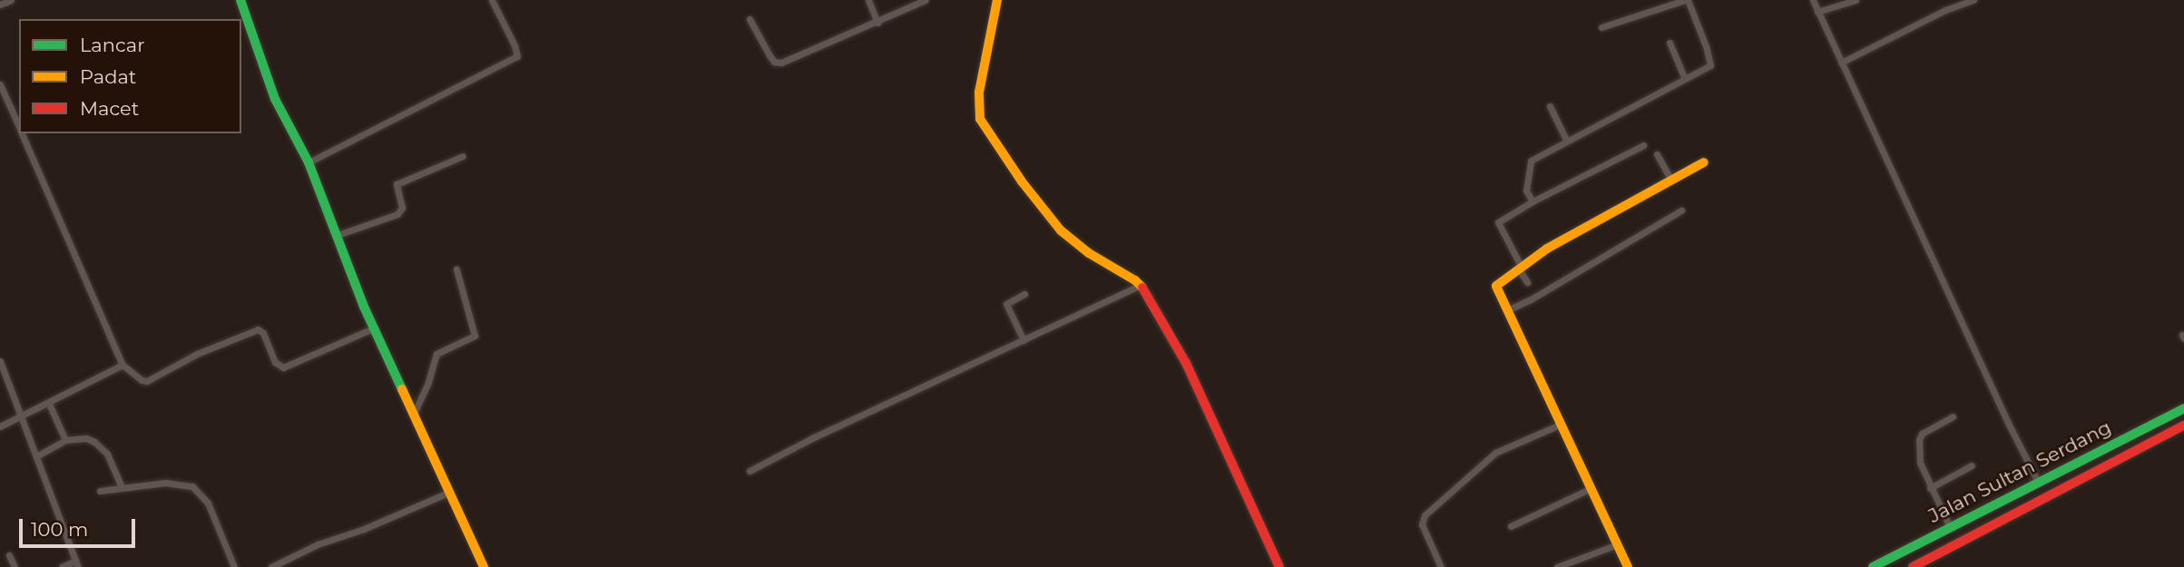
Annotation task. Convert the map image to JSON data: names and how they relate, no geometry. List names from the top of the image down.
{
  "streets": {
    "main road": ["Jalan Sultan Serdang"]
  },
  "legend": ["Lancar", "Padat", "Macet"],
  "scale_bar": "100 m"
}
